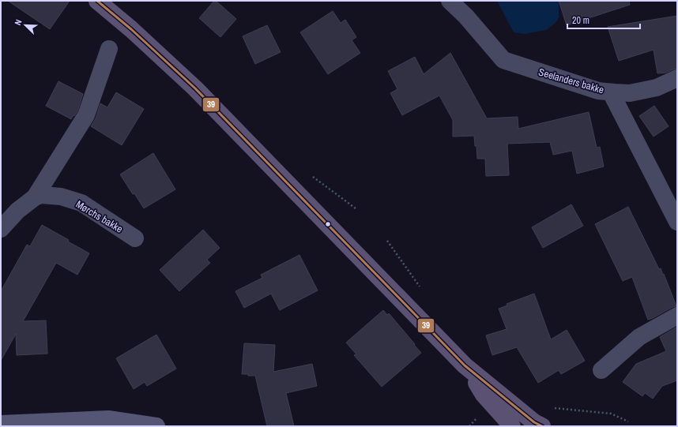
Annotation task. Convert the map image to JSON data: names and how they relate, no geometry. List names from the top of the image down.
{
  "streets": {
    "street": ["Seelanders bakke", "Mørchs bakke"]
  },
  "lines": ["transit line 39"],
  "scale_bar": "20 m",
  "north": "top left"
}
